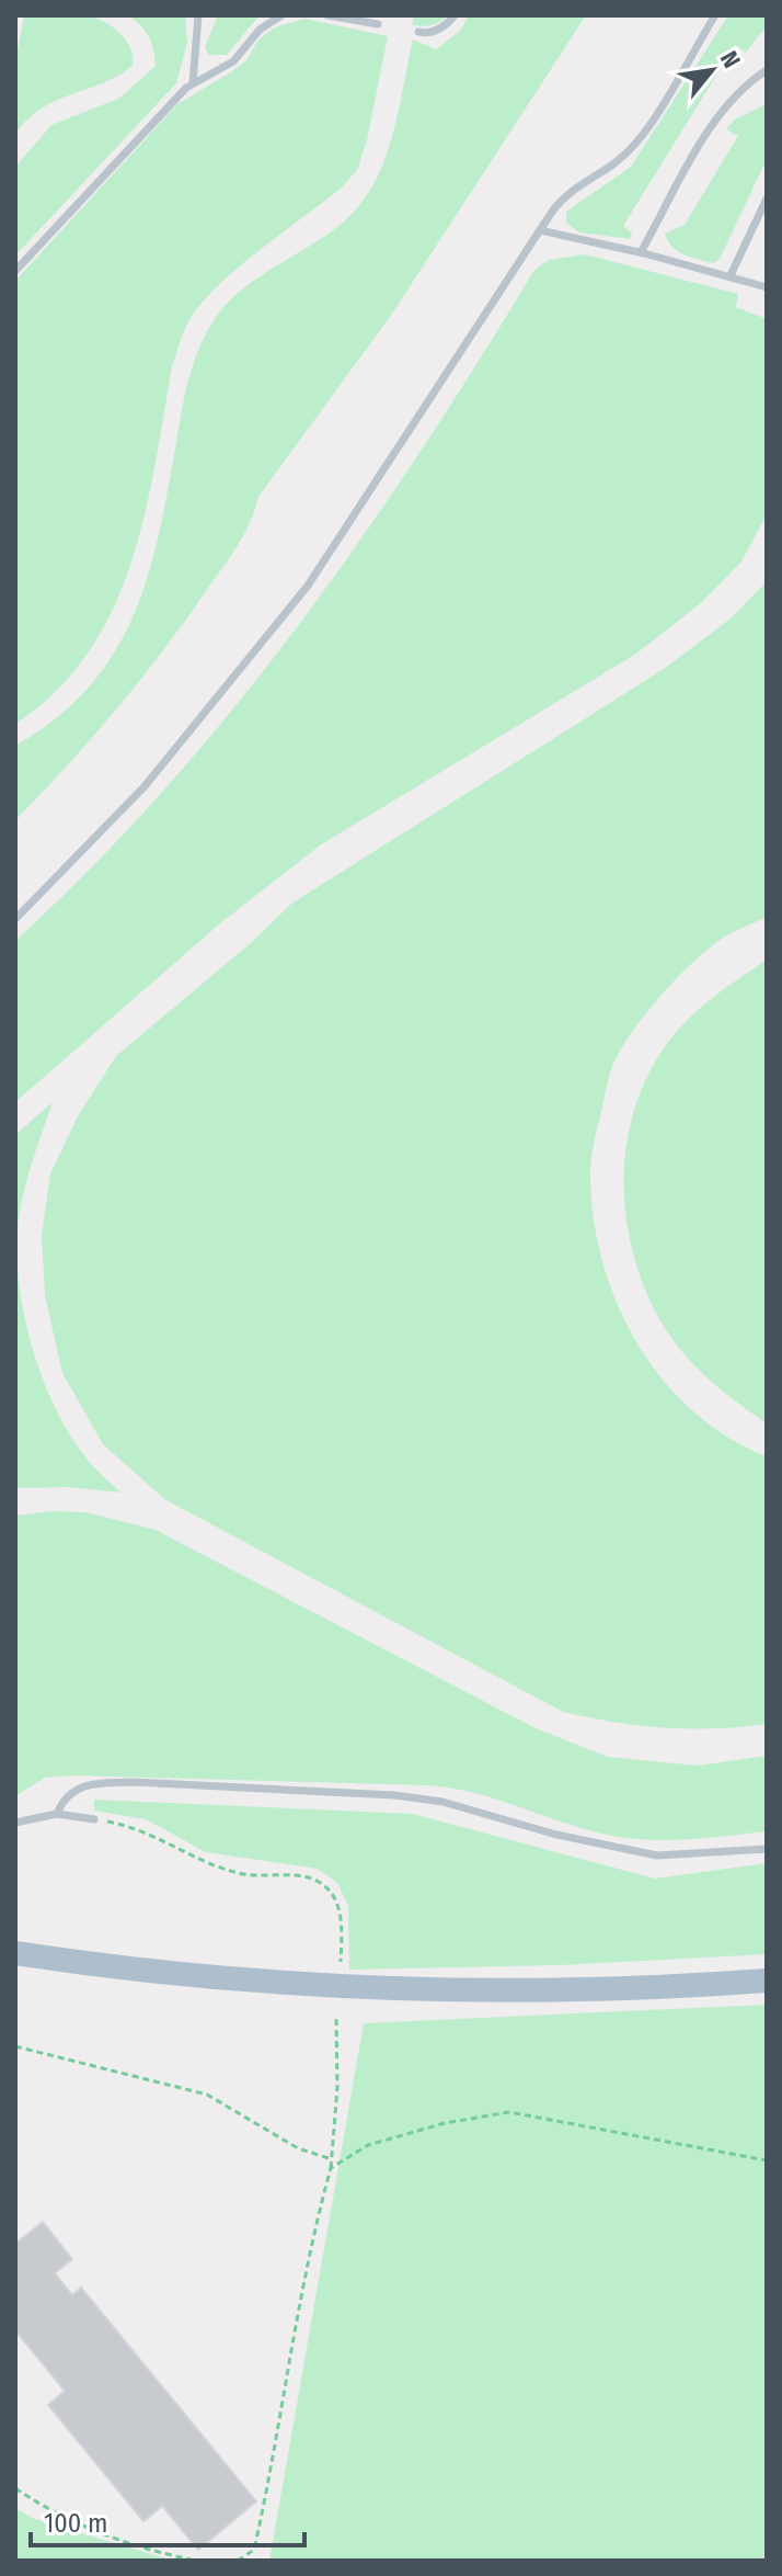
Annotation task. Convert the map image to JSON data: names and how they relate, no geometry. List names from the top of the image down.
{
  "scale_bar": "100 m",
  "north": "top right"
}
